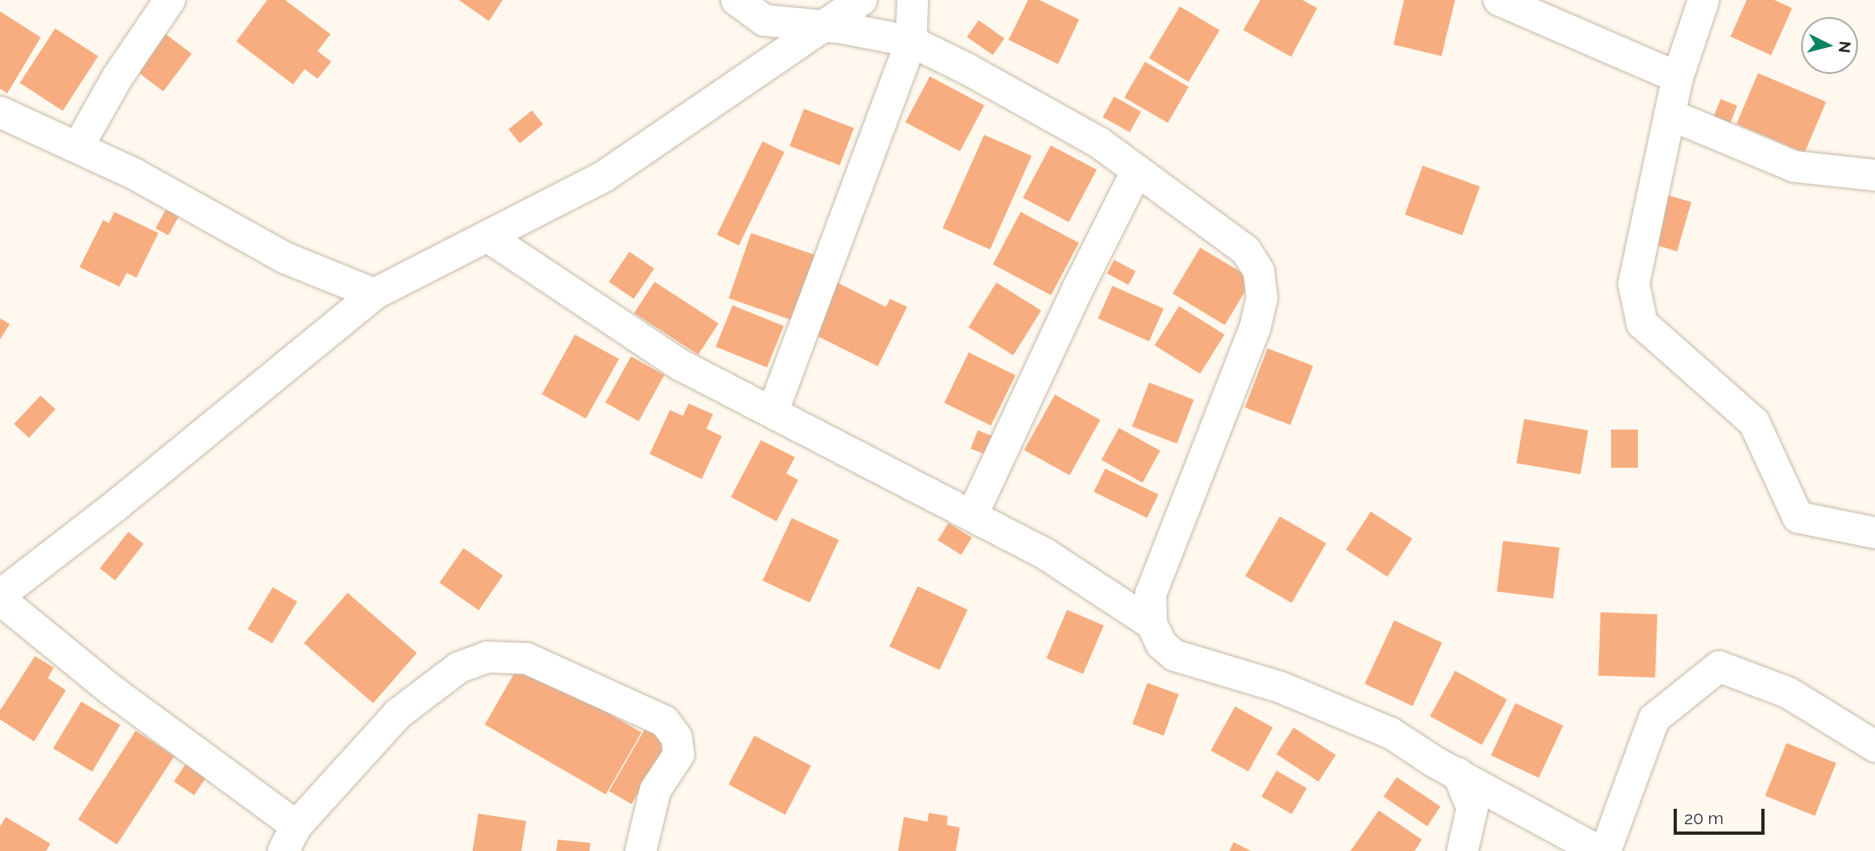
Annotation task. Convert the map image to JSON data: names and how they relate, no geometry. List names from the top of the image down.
{
  "scale_bar": "20 m",
  "north": "right"
}
